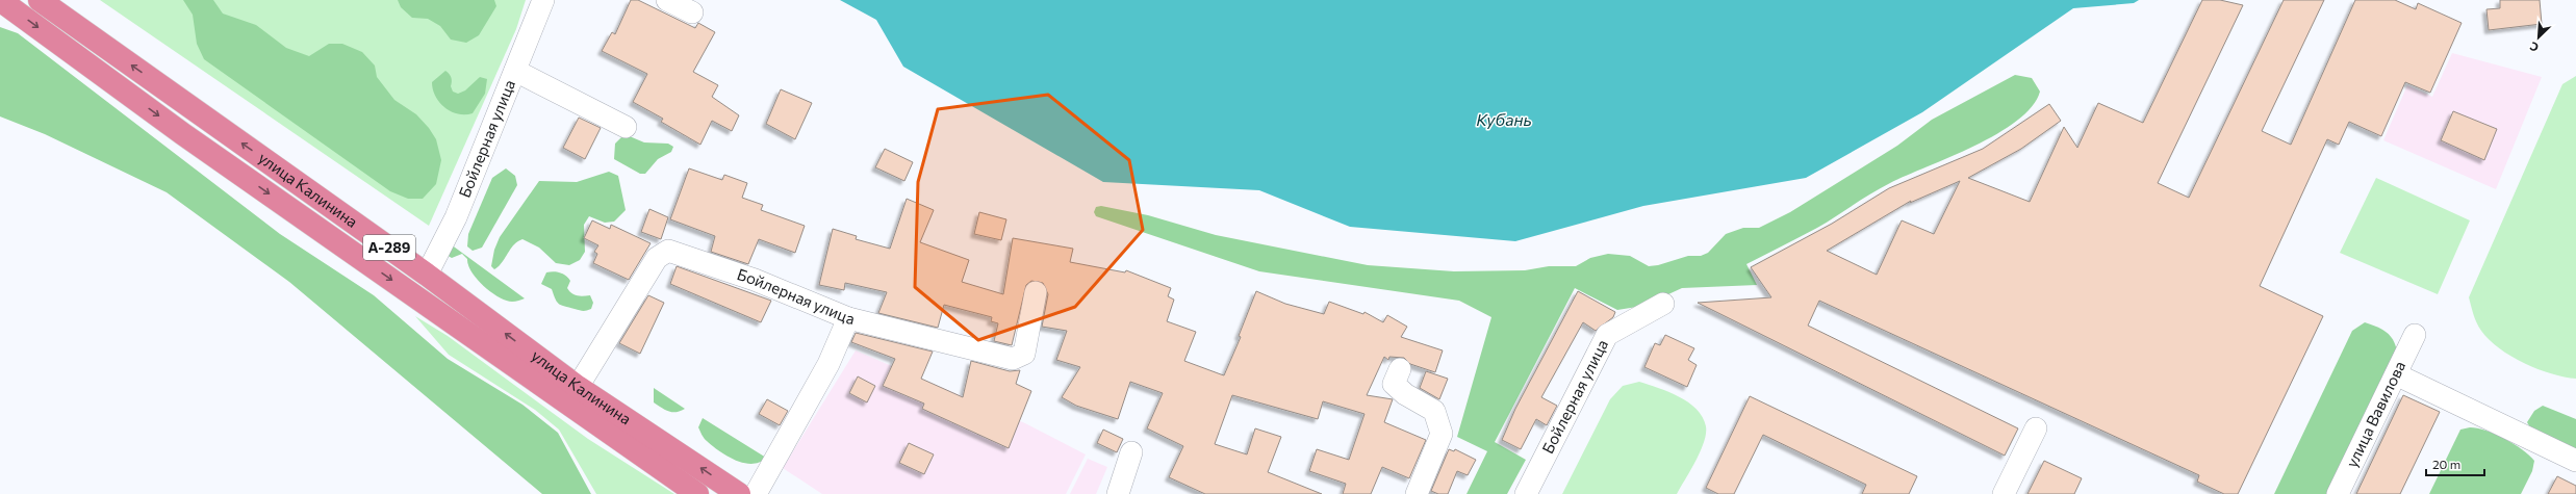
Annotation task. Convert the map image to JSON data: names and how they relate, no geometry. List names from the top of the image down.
{
  "streets": {
    "highway": ["улица Калинина", "А-289"],
    "street": ["Бойлерная улица", "улица Вавилова"]
  },
  "crossings": [
    ["Бойлерная улица", "улица Калинина"]
  ],
  "water": ["Кубань"],
  "scale_bar": "20 m",
  "north": "bottom left"
}
